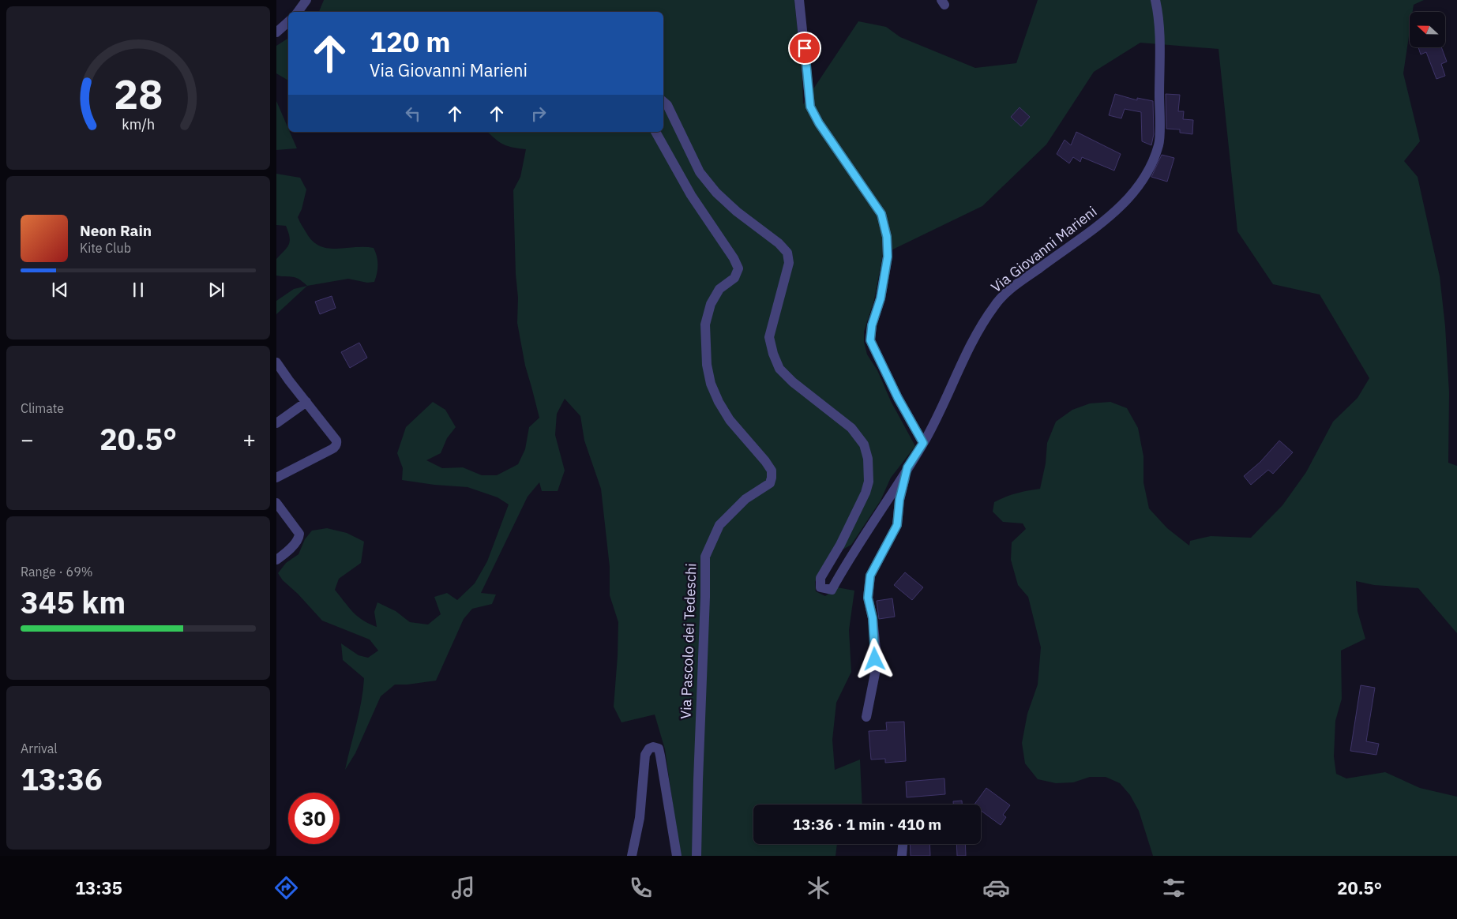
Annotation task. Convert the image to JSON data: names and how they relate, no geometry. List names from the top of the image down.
{
  "streets": {
    "street": ["Via Giovanni Marieni", "Via Pascolo dei Tedeschi"]
  },
  "north": "left",
  "page": {
    "turn": ["120 m", "Via Giovanni Marieni"],
    "song": ["Neon Rain", "Kite Club"],
    "tile": [
      "Climate",
      ["Range · 69%", "345 km"],
      ["Arrival", "13:36"]
    ],
    "heat": ["−", "20.5°", "+"],
    "limit": "30",
    "trip": "13:36 · 1 min · 410 m",
    "tabs": ["13:35", "20.5°"],
    "gauge": ["28", "km/h"]
  }
}
